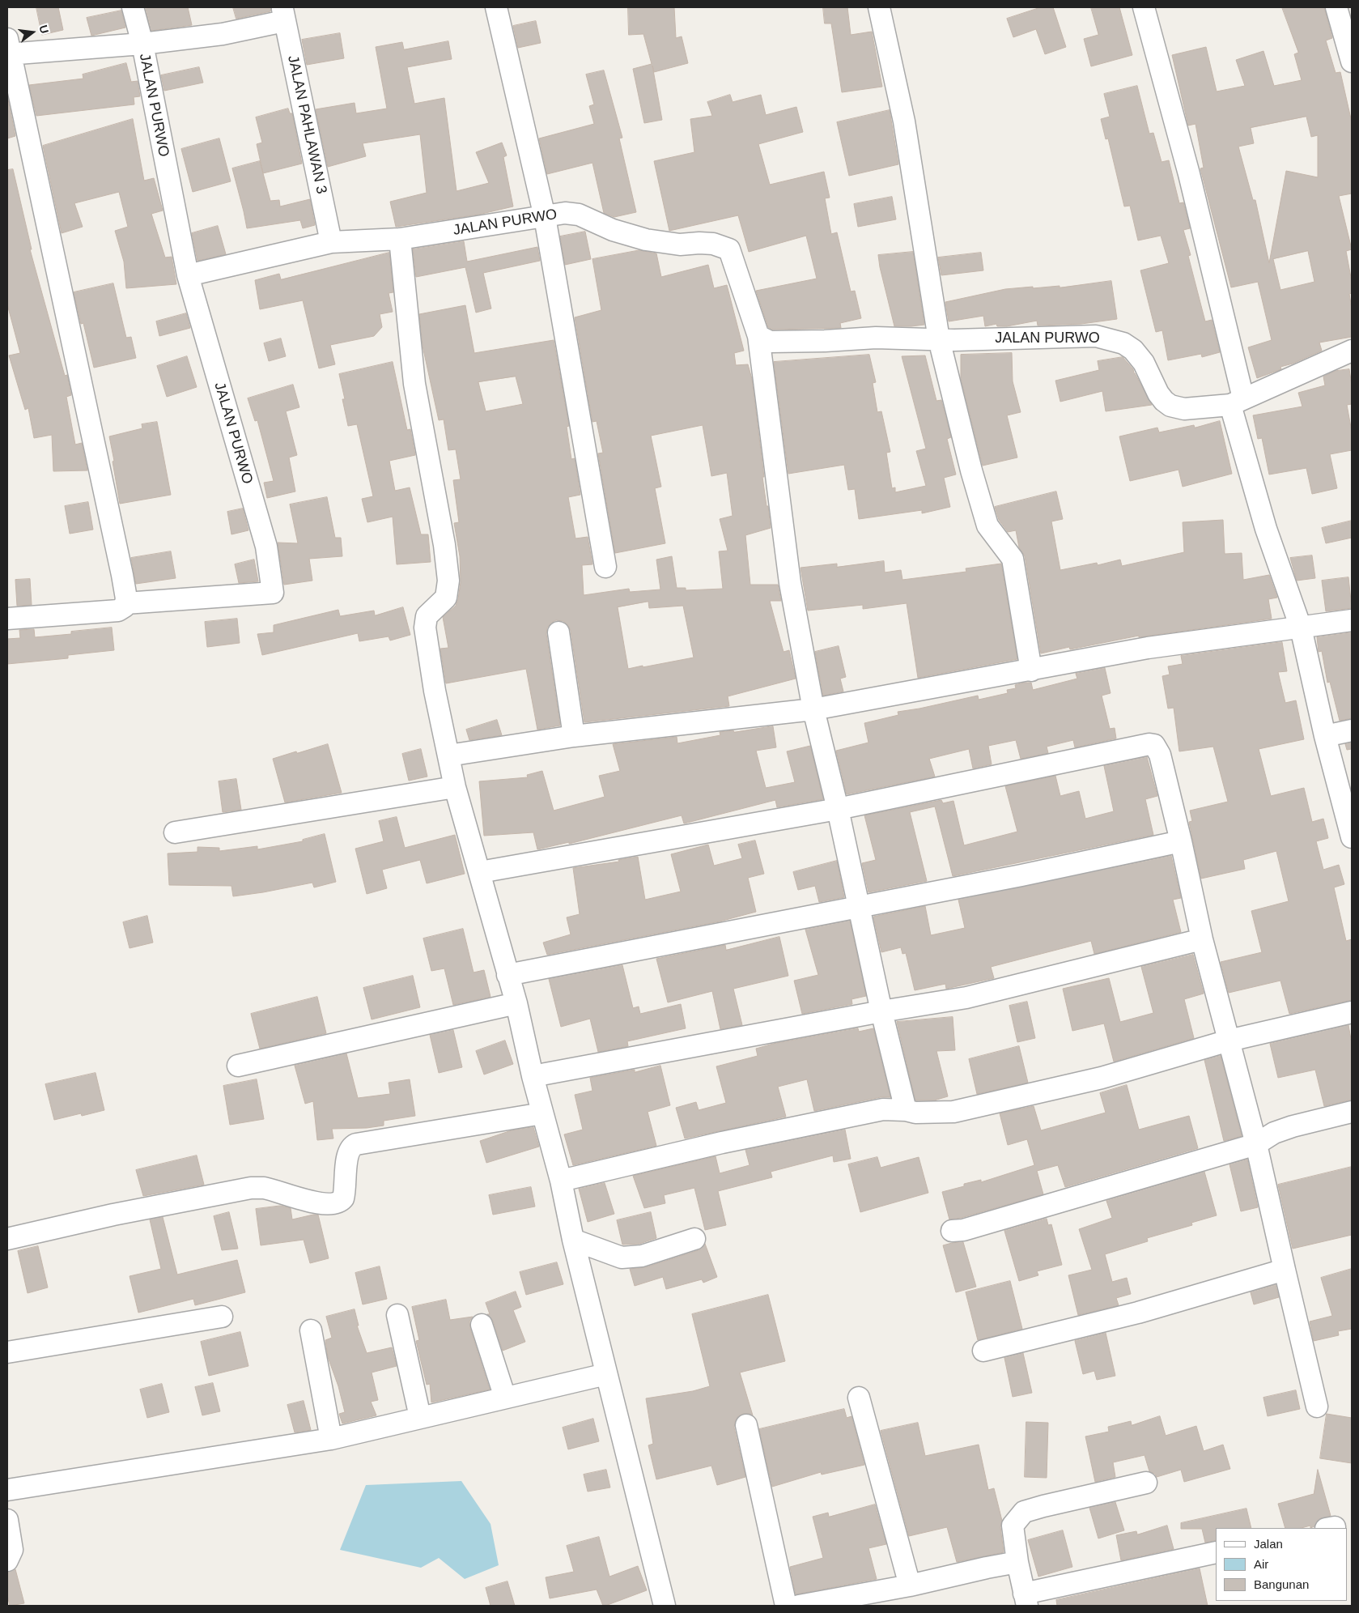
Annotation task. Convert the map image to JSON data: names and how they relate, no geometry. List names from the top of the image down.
{
  "streets": {
    "street": ["JALAN PURWO", "JALAN PAHLAWAN 3"]
  },
  "crossings": [
    ["JALAN PURWO", "JALAN PAHLAWAN 3"]
  ],
  "legend": ["Jalan", "Air", "Bangunan"],
  "north": "right"
}
